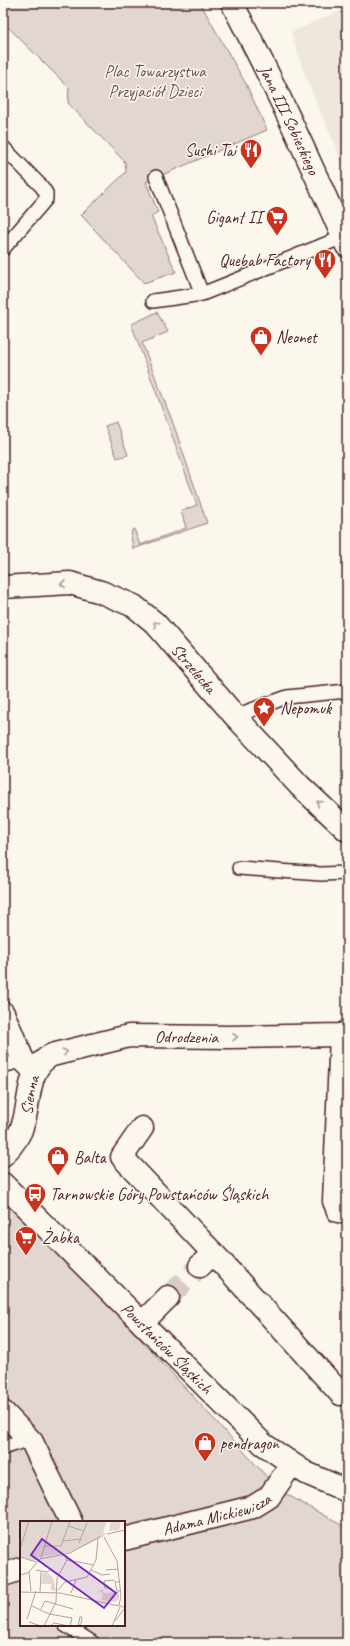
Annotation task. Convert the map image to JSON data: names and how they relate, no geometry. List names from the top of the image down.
{
  "streets": {
    "street": [
      "Jana III Sobieskiego",
      "Strzelecka",
      "Odrodzenia",
      "Sienna",
      "Powstańców Śląskich",
      "Adama Mickiewicza"
    ]
  },
  "crossings": [
    ["Odrodzenia", "Sienna"],
    ["Powstańców Śląskich", "Adama Mickiewicza"]
  ],
  "one_way": ["Strzelecka", "Odrodzenia"],
  "parks": ["Plac Towarzystwa Przyjaciół Dzieci"],
  "places": {
    "restaurant": ["Sushi Tai", "Quebab Factory"],
    "supermarket": ["Gigant II", "Żabka"],
    "shop": ["Neonet", "Balta", "pendragon"],
    "place": ["Nepomuk"],
    "bus stop": ["Tarnowskie Góry Powstańców Śląskich"]
  }
}
